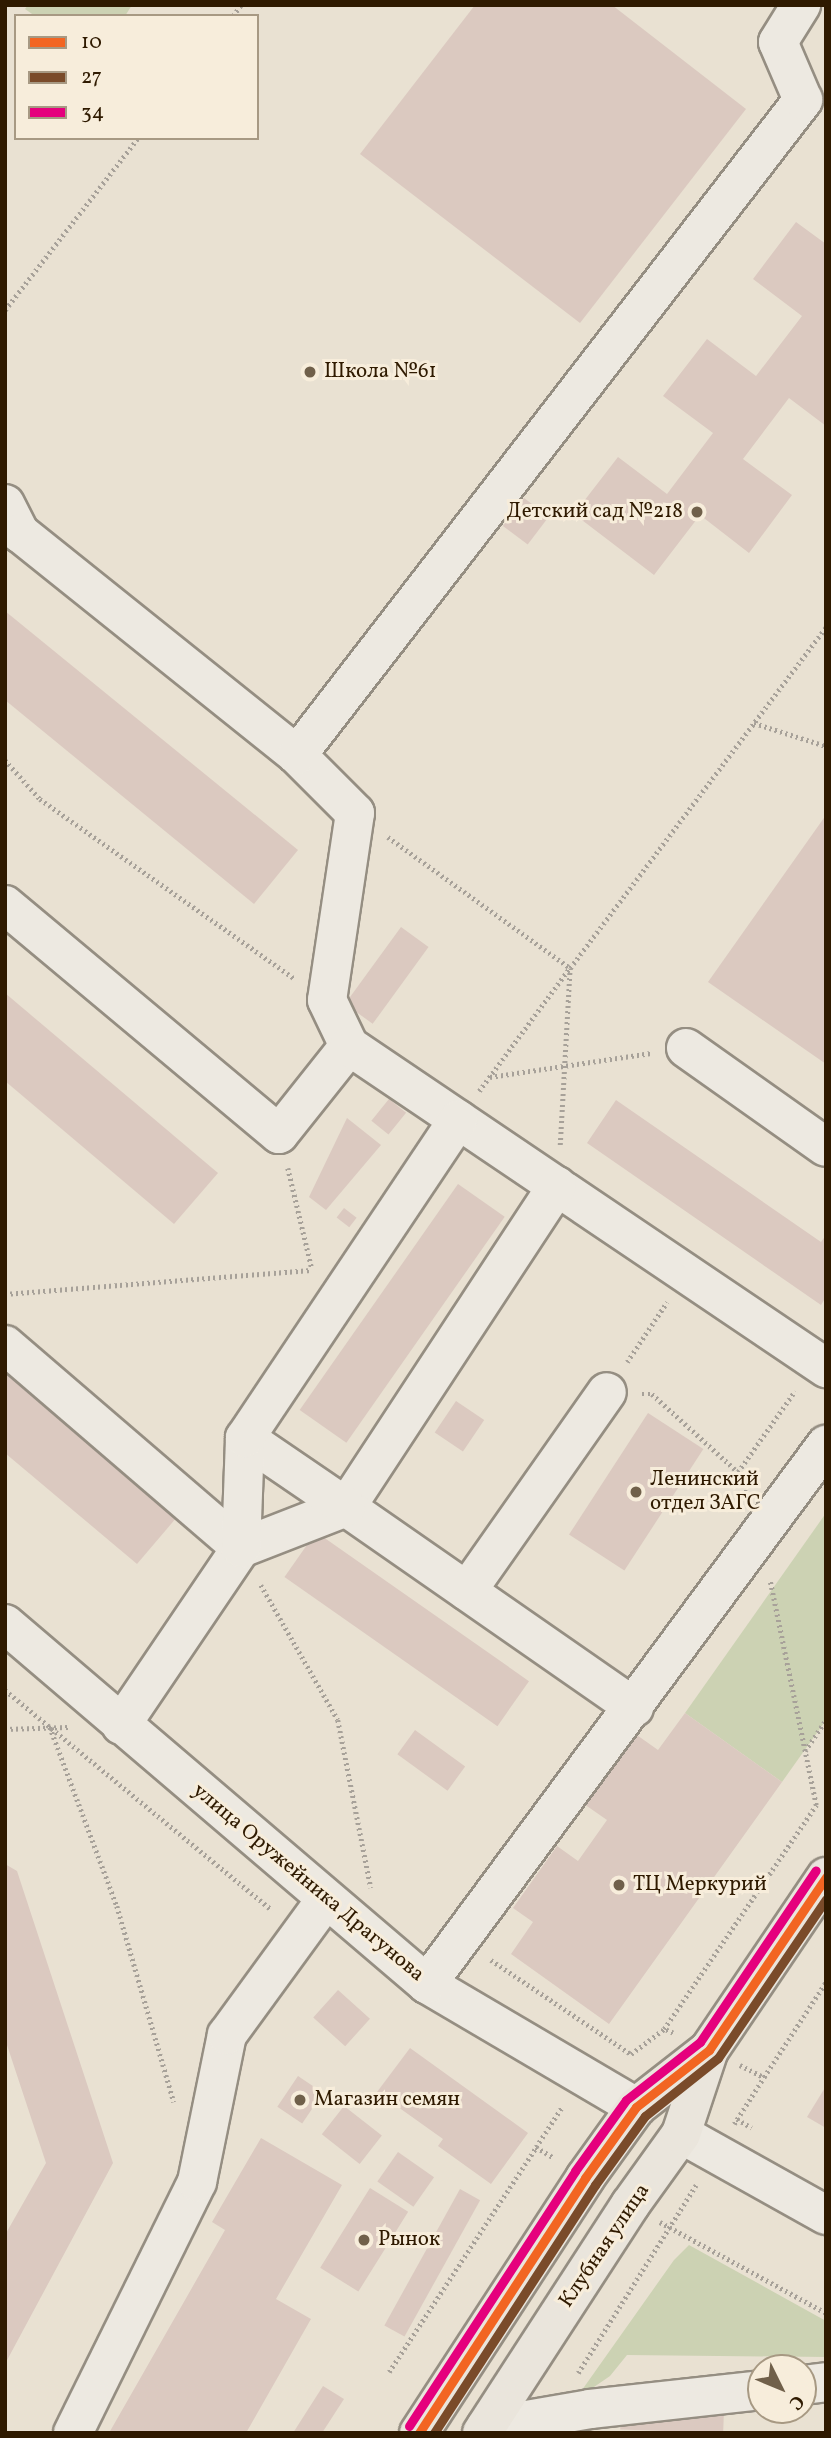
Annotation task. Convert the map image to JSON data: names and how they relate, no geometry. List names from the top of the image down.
{
  "streets": {
    "main road": ["Клубная улица"],
    "street": ["улица Оружейника Драгунова"]
  },
  "crossings": [
    ["улица Оружейника Драгунова", "Клубная улица"]
  ],
  "places": [
    "Школа №61",
    "Детский сад №218",
    "Ленинский отдел ЗАГС",
    "ТЦ Меркурий",
    "Магазин семян",
    "Рынок"
  ],
  "lines": ["transit line 34", "transit line 10", "transit line 27"],
  "legend": ["10", "27", "34"],
  "north": "bottom right"
}
